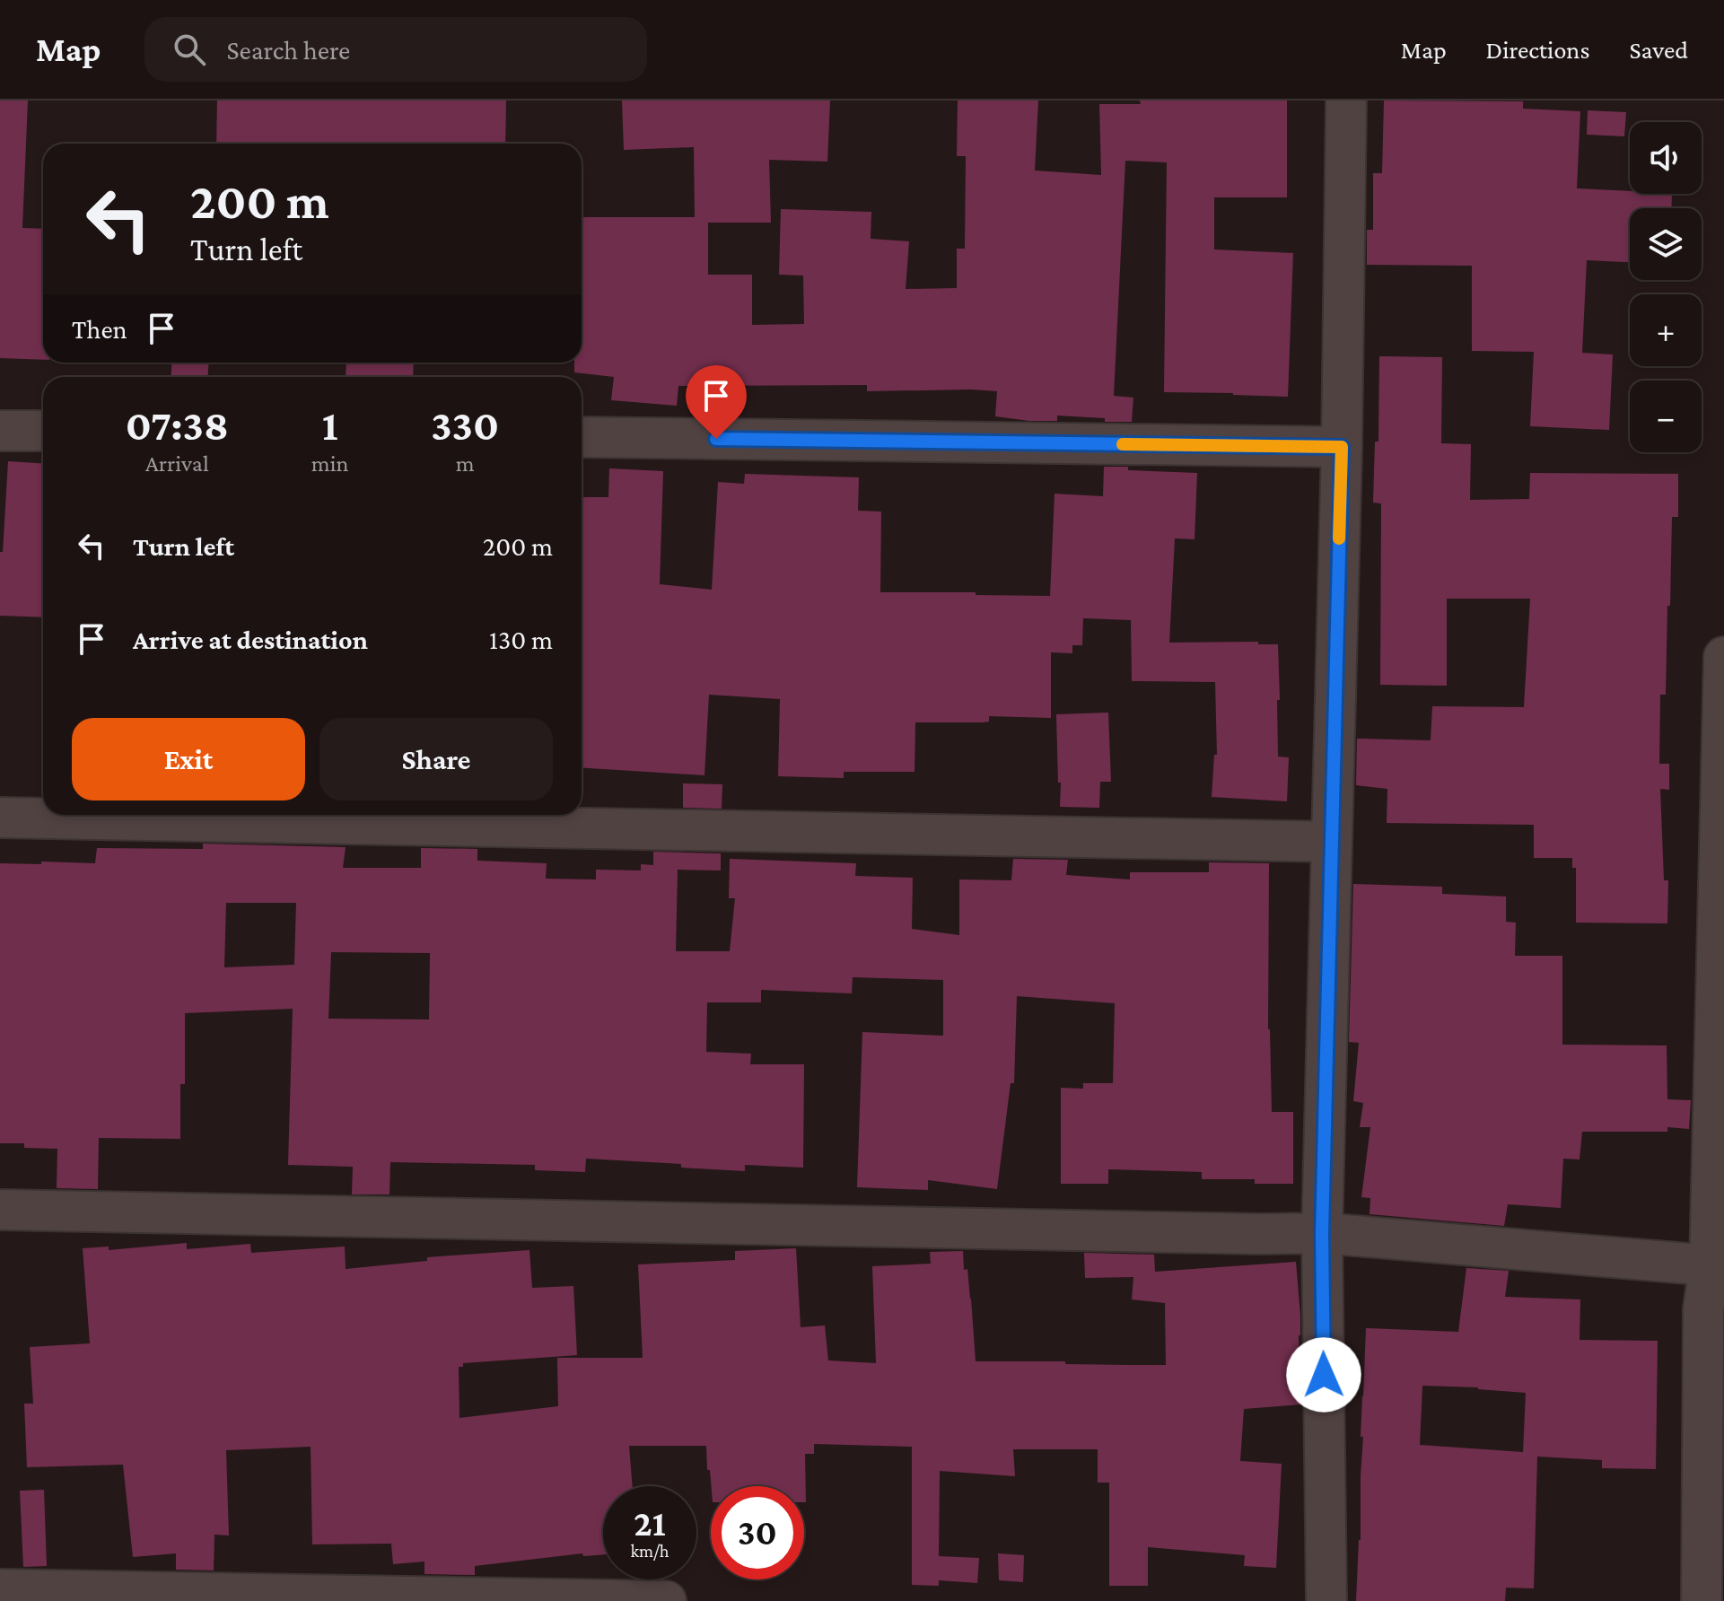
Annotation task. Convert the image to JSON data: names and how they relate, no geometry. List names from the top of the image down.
{
  "page": {
    "header": "Map",
    "search": "Search here",
    "nav": ["Map", "Directions", "Saved"],
    "map_buttons": ["+", "−"],
    "turn": ["200 m", "Turn left"],
    "then": "Then",
    "eta": [
      "07:38",
      "Arrival",
      "1",
      "min",
      "330",
      "m"
    ],
    "list": [
      {
        "name": "Turn left",
        "value": "200 m"
      },
      {
        "name": "Arrive at destination",
        "value": "130 m"
      }
    ],
    "buttons": ["Exit", "Share"],
    "speed": "21 km/h",
    "limit": "30"
  }
}
